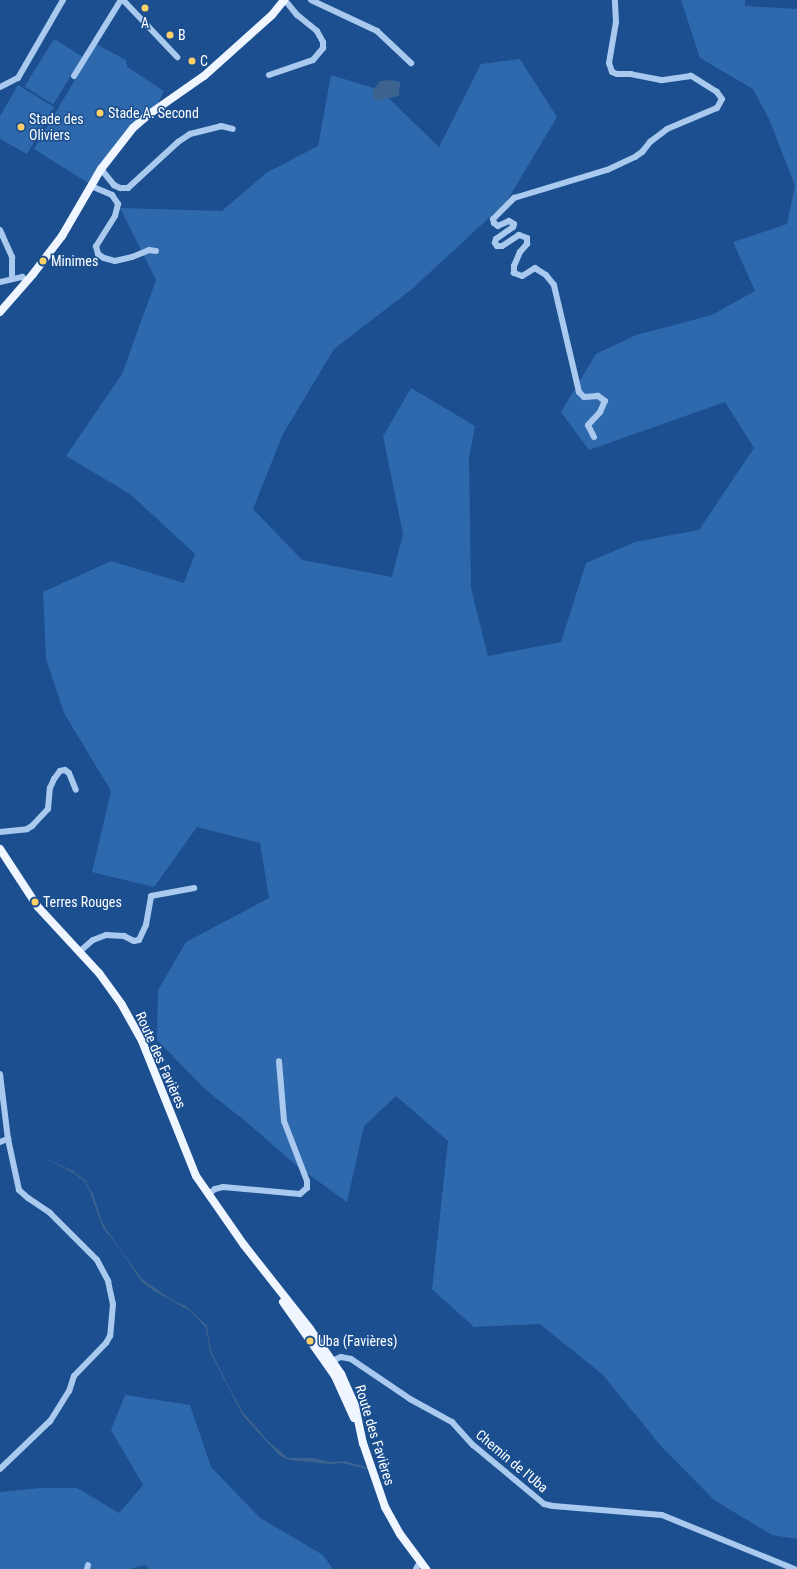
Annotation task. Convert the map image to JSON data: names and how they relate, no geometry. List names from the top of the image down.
{
  "streets": {
    "main road": ["Route des Favières"],
    "street": ["Chemin de l'Uba"]
  },
  "crossings": [
    ["Route des Favières", "Chemin de l'Uba"]
  ],
  "places": [
    "A",
    "B",
    "C",
    "Stade A. Second",
    "Stade des Oliviers",
    "Minimes",
    "Terres Rouges",
    "Uba (Favières)"
  ]
}
